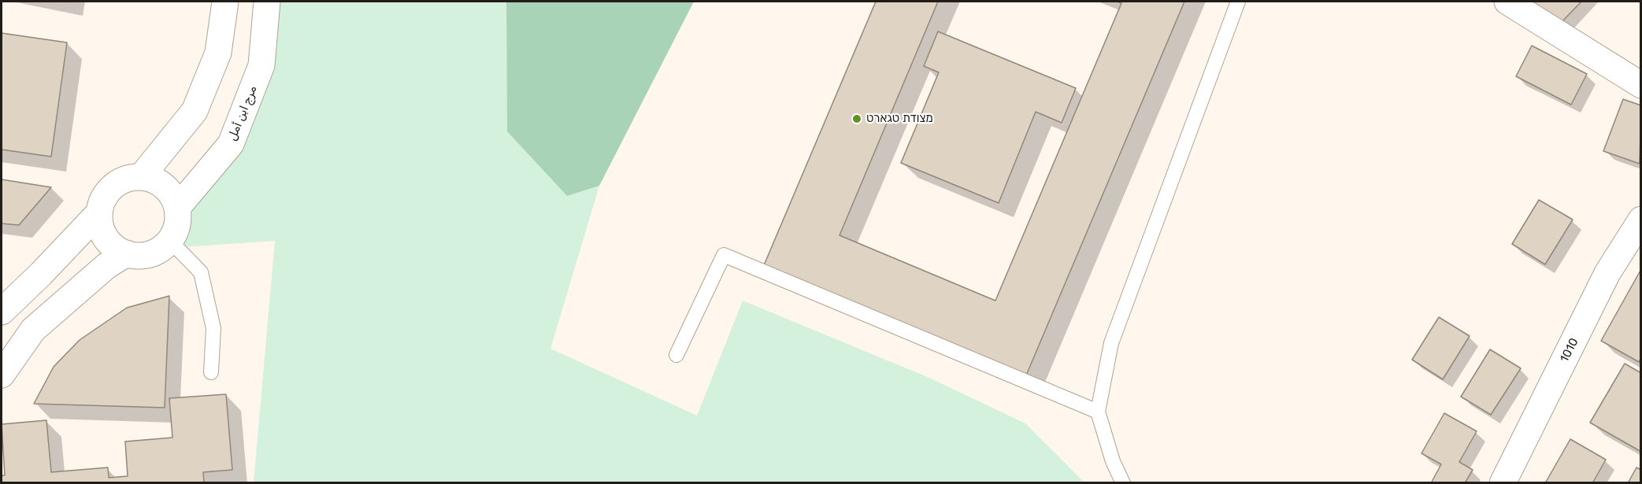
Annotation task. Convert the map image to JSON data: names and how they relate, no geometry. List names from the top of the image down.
{
  "streets": {
    "street": ["مرج ابن أمل", "1010"]
  },
  "places": ["מצודת טגארט"]
}
